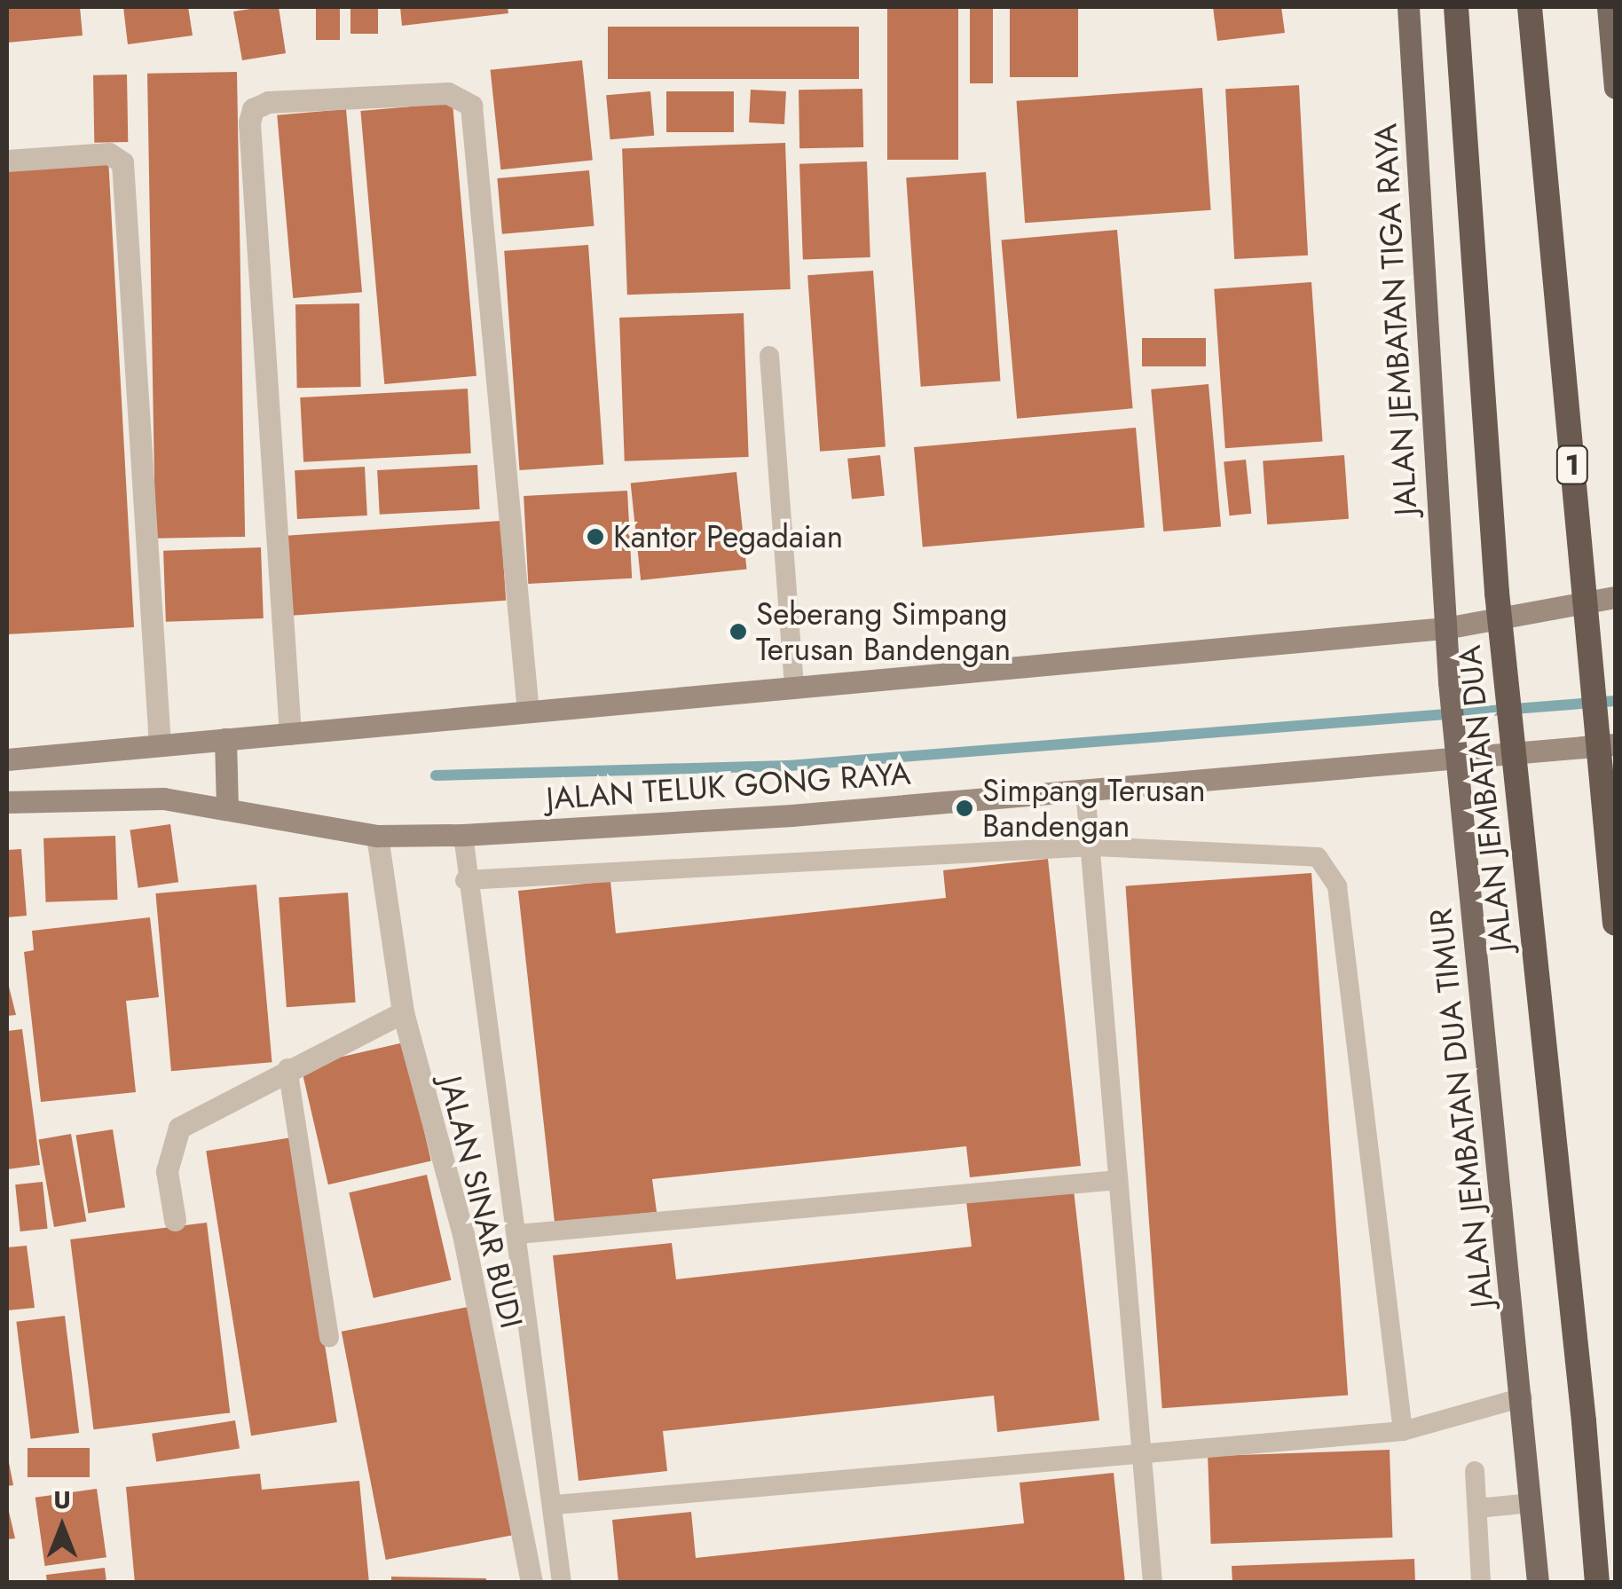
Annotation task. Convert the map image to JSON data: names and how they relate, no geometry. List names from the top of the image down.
{
  "streets": {
    "highway": ["1", "JALAN JEMBATAN DUA"],
    "main road": ["JALAN JEMBATAN TIGA RAYA", "JALAN TELUK GONG RAYA", "JALAN JEMBATAN DUA TIMUR"],
    "street": ["JALAN SINAR BUDI"]
  },
  "crossings": [
    ["JALAN JEMBATAN TIGA RAYA", "JALAN JEMBATAN DUA TIMUR"],
    ["JALAN TELUK GONG RAYA", "JALAN JEMBATAN DUA TIMUR"],
    ["JALAN TELUK GONG RAYA", "JALAN SINAR BUDI"]
  ],
  "places": ["Kantor Pegadaian", "Seberang Simpang Terusan Bandengan", "Simpang Terusan Bandengan"],
  "north": "top"
}
